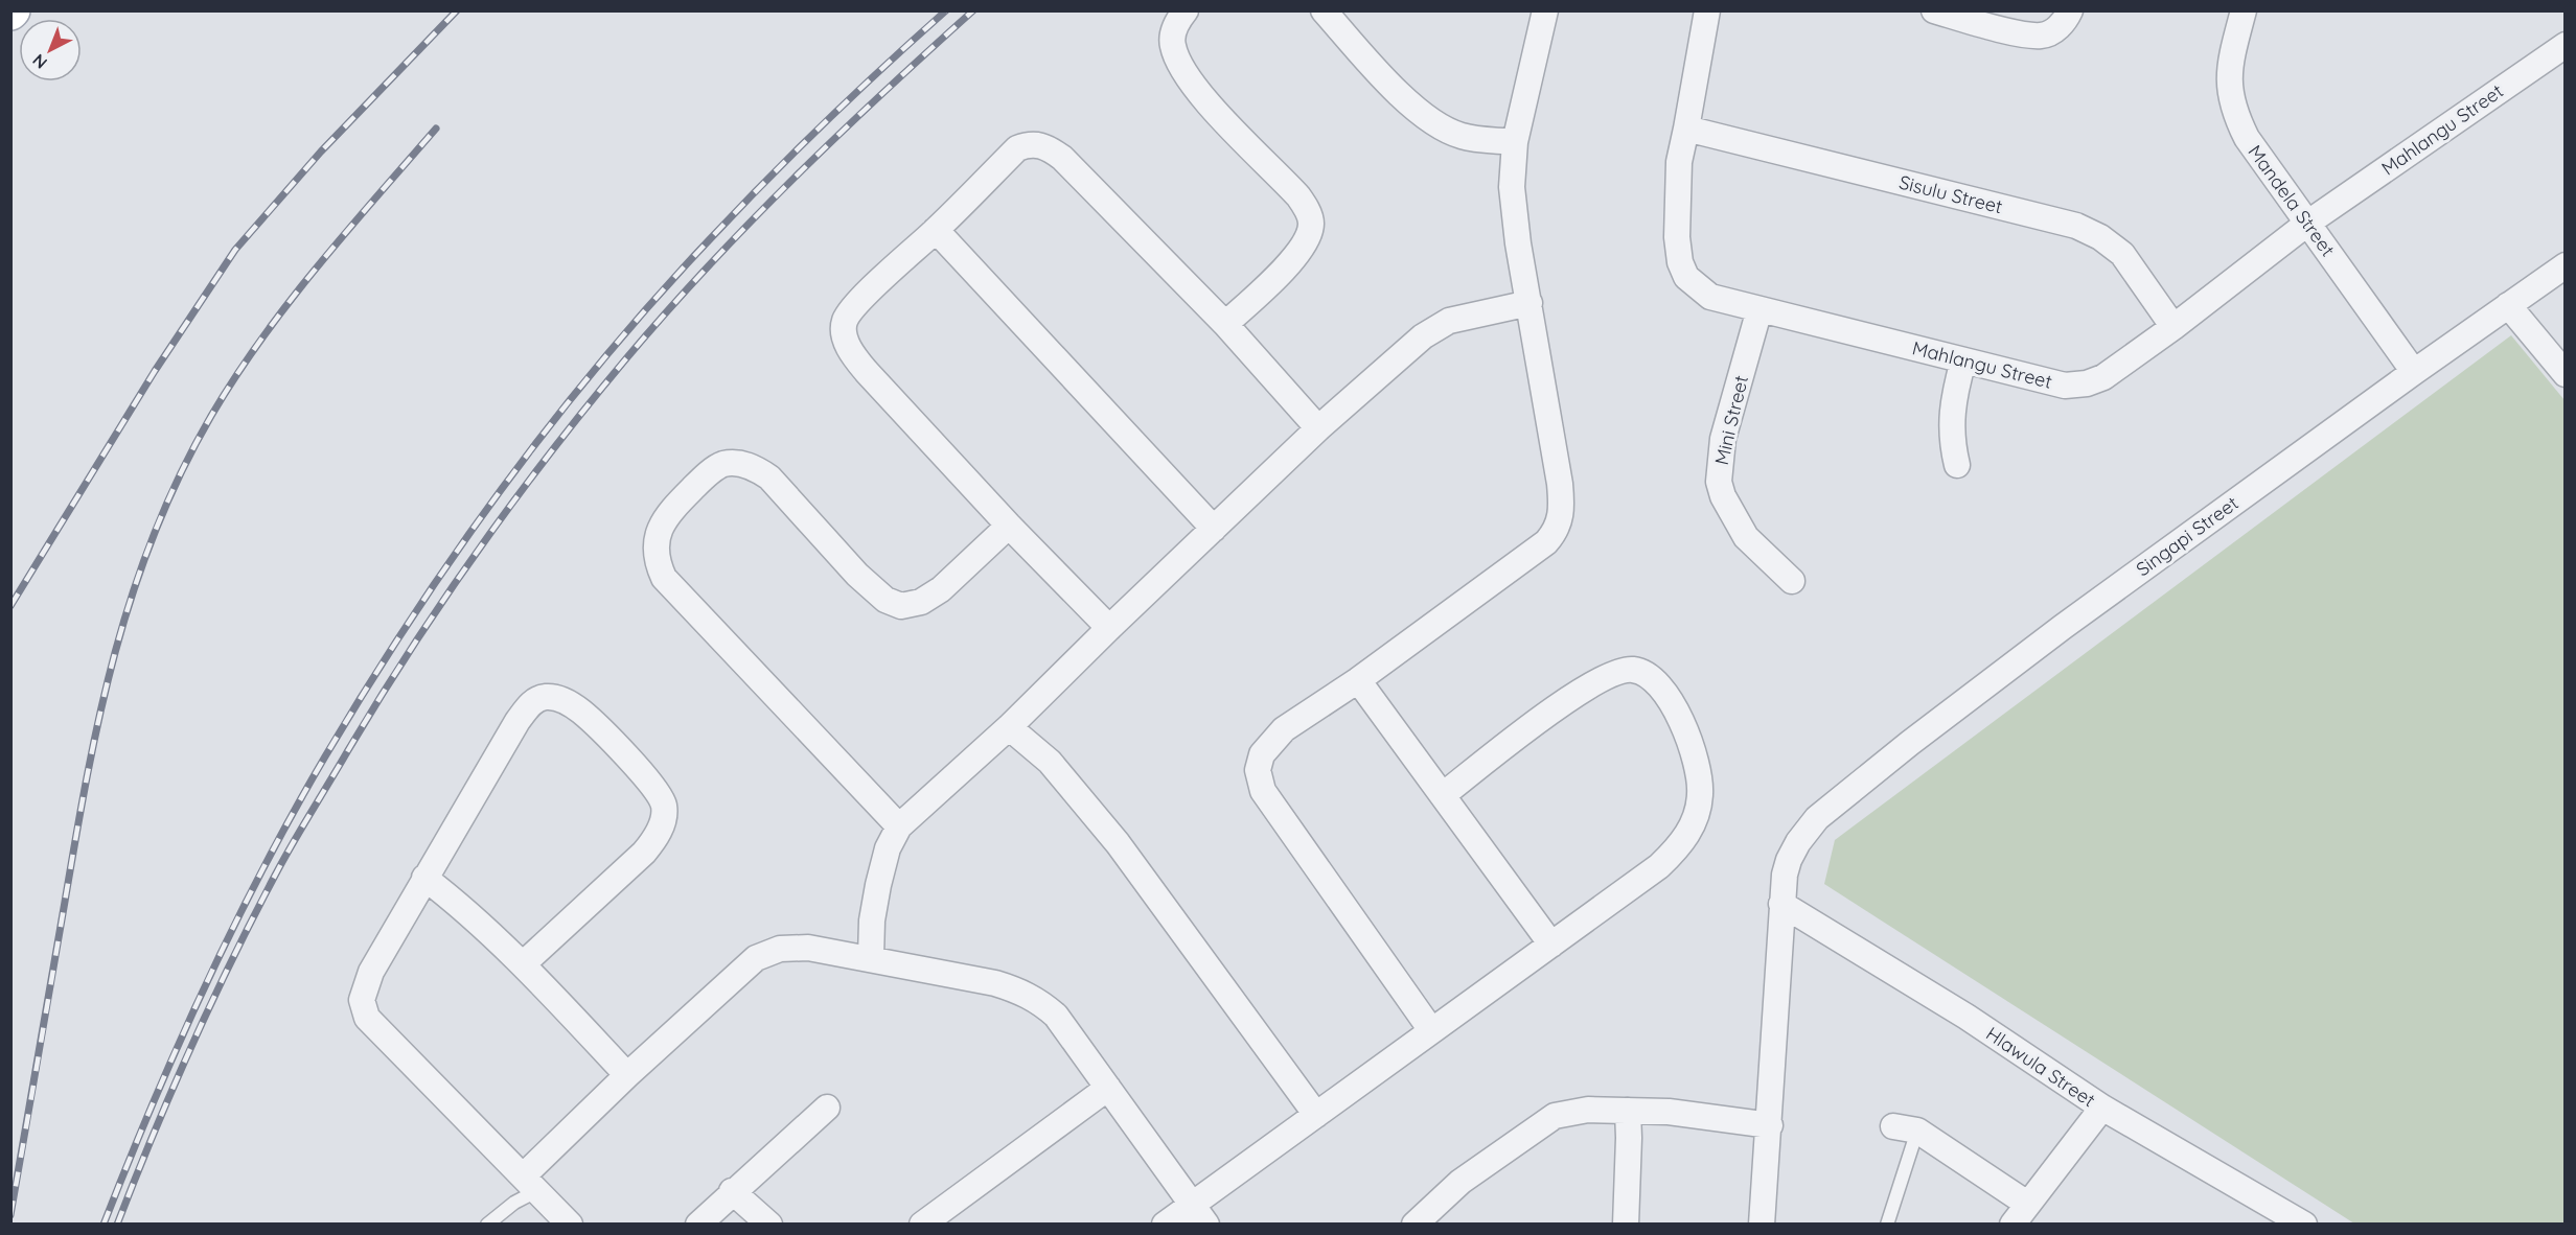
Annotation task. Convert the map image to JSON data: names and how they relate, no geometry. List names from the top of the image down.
{
  "streets": {
    "street": [
      "Mahlangu Street",
      "Sisulu Street",
      "Mandela Street",
      "Mini Street",
      "Singapi Street",
      "Hlawula Street"
    ]
  },
  "crossings": [
    ["Mahlangu Street", "Sisulu Street"],
    ["Mahlangu Street", "Mandela Street"],
    ["Mahlangu Street", "Mini Street"],
    ["Mandela Street", "Singapi Street"],
    ["Singapi Street", "Hlawula Street"]
  ],
  "north": "bottom left"
}
